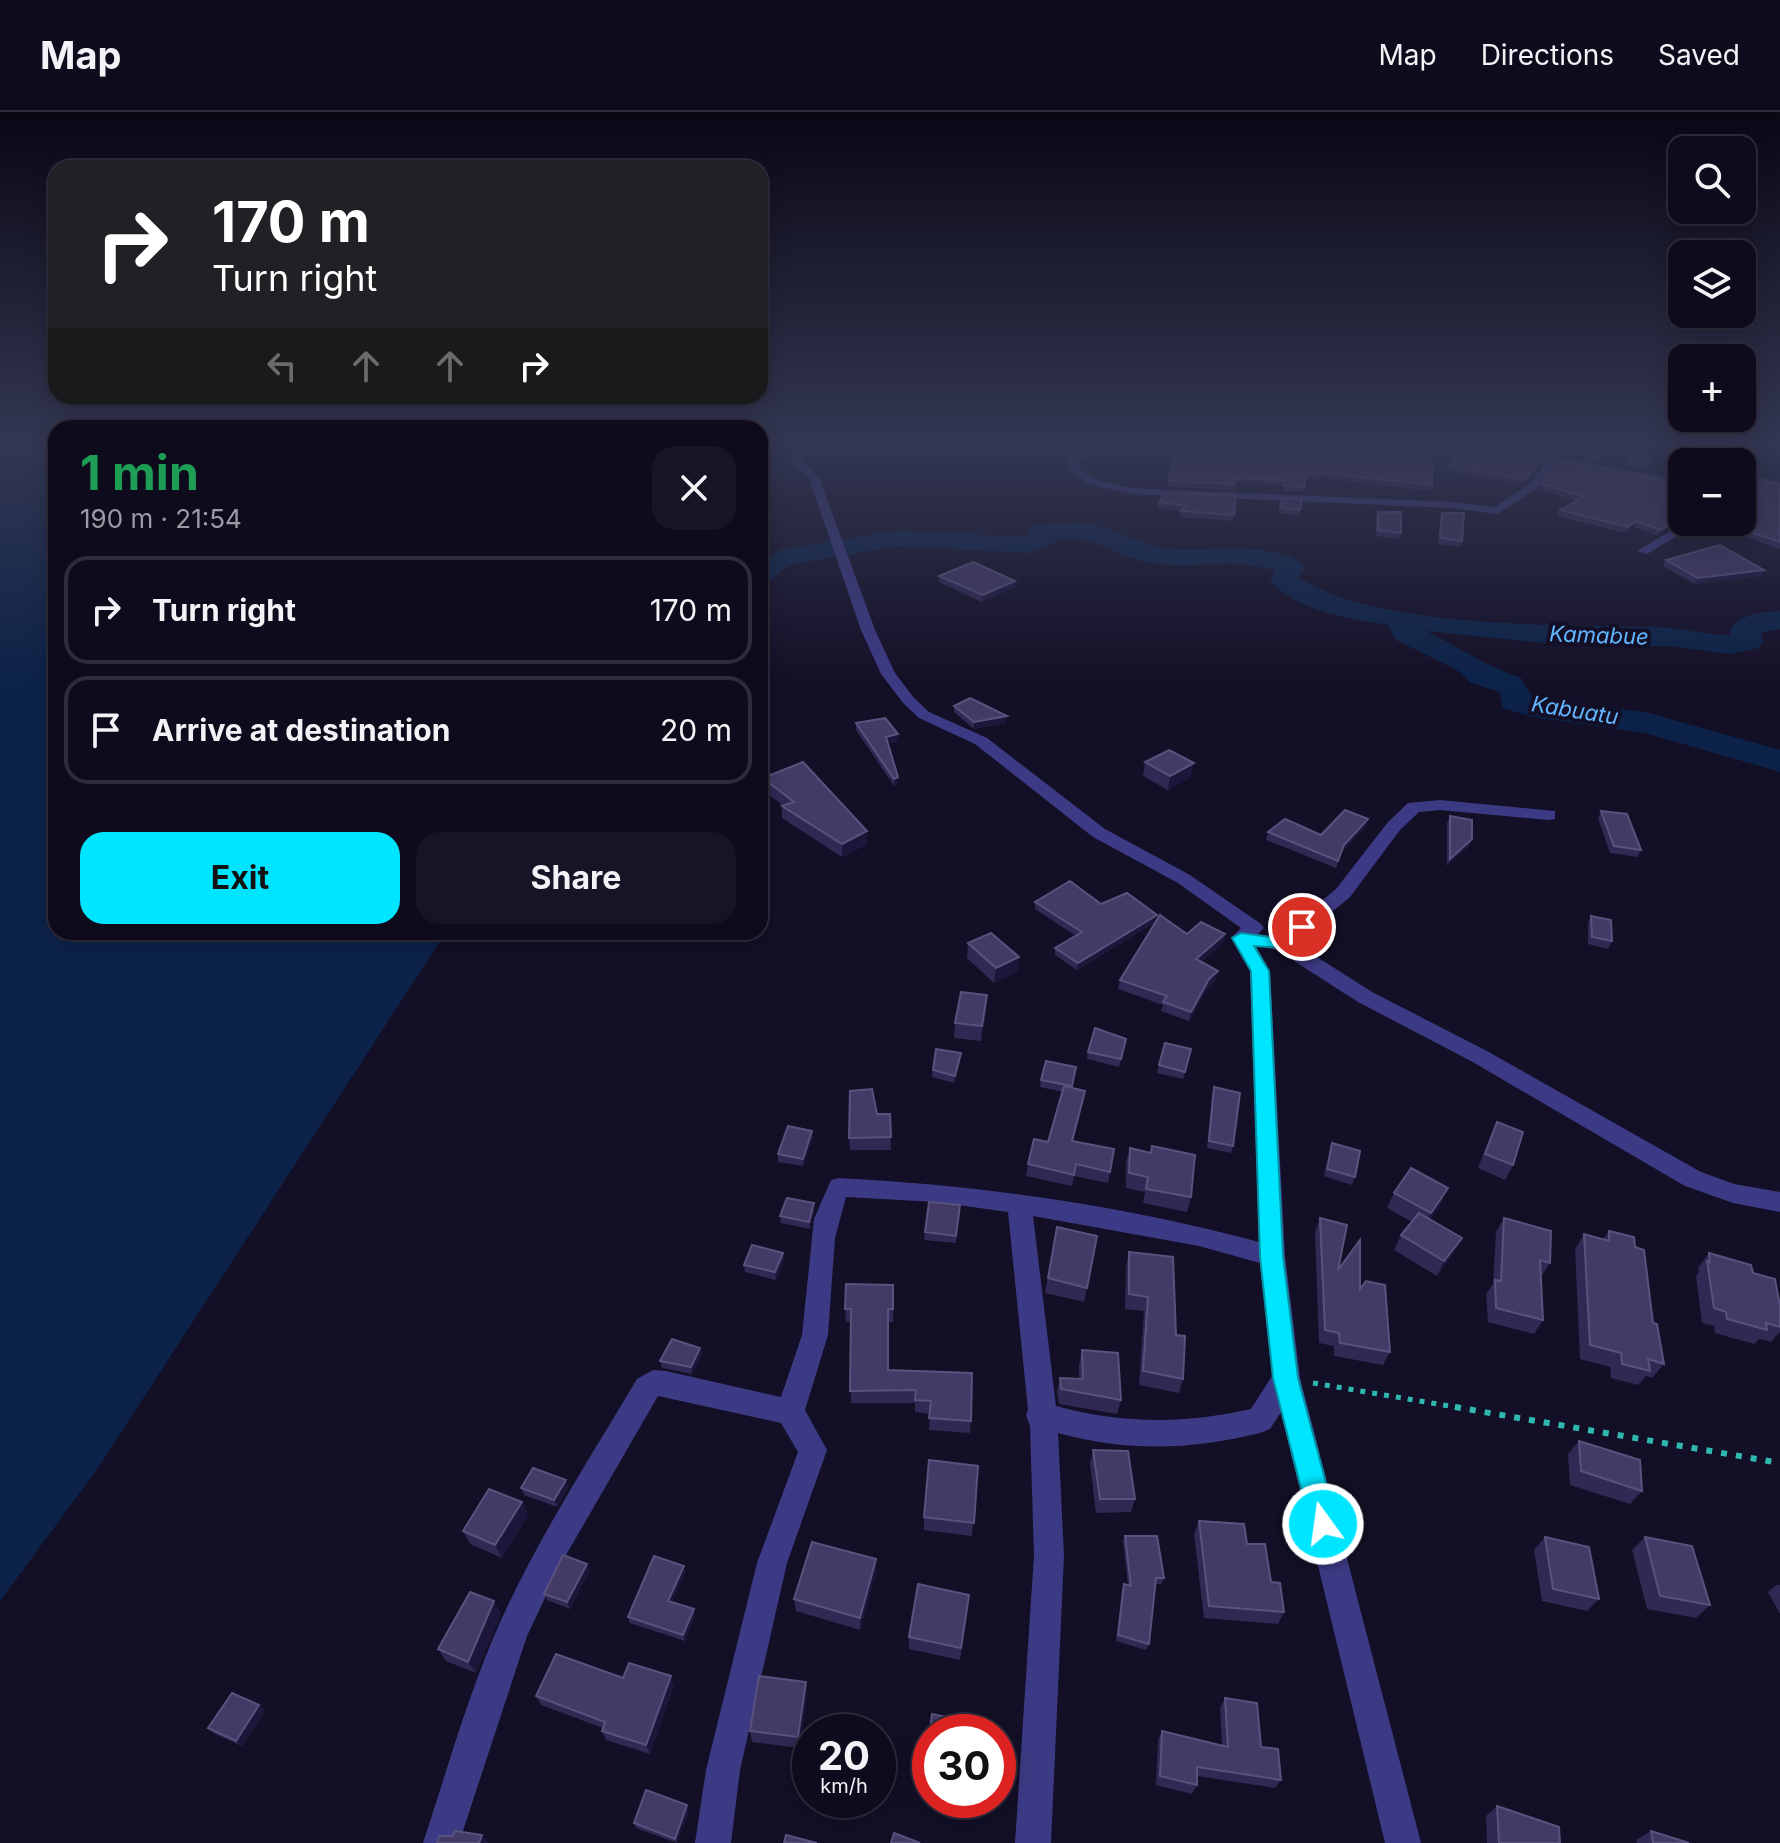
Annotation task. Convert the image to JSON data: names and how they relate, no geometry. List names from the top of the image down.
{
  "water": ["Kamabue", "Kabuatu"],
  "page": {
    "header": "Map",
    "nav": ["Map", "Directions", "Saved"],
    "map_buttons": ["+", "−"],
    "turn": ["170 m", "Turn right"],
    "heading": ["1 min", "190 m · 21:54"],
    "list": [
      {
        "name": "Turn right",
        "value": "170 m"
      },
      {
        "name": "Arrive at destination",
        "value": "20 m"
      }
    ],
    "buttons": ["Exit", "Share"],
    "speed": "20 km/h",
    "limit": "30"
  }
}
